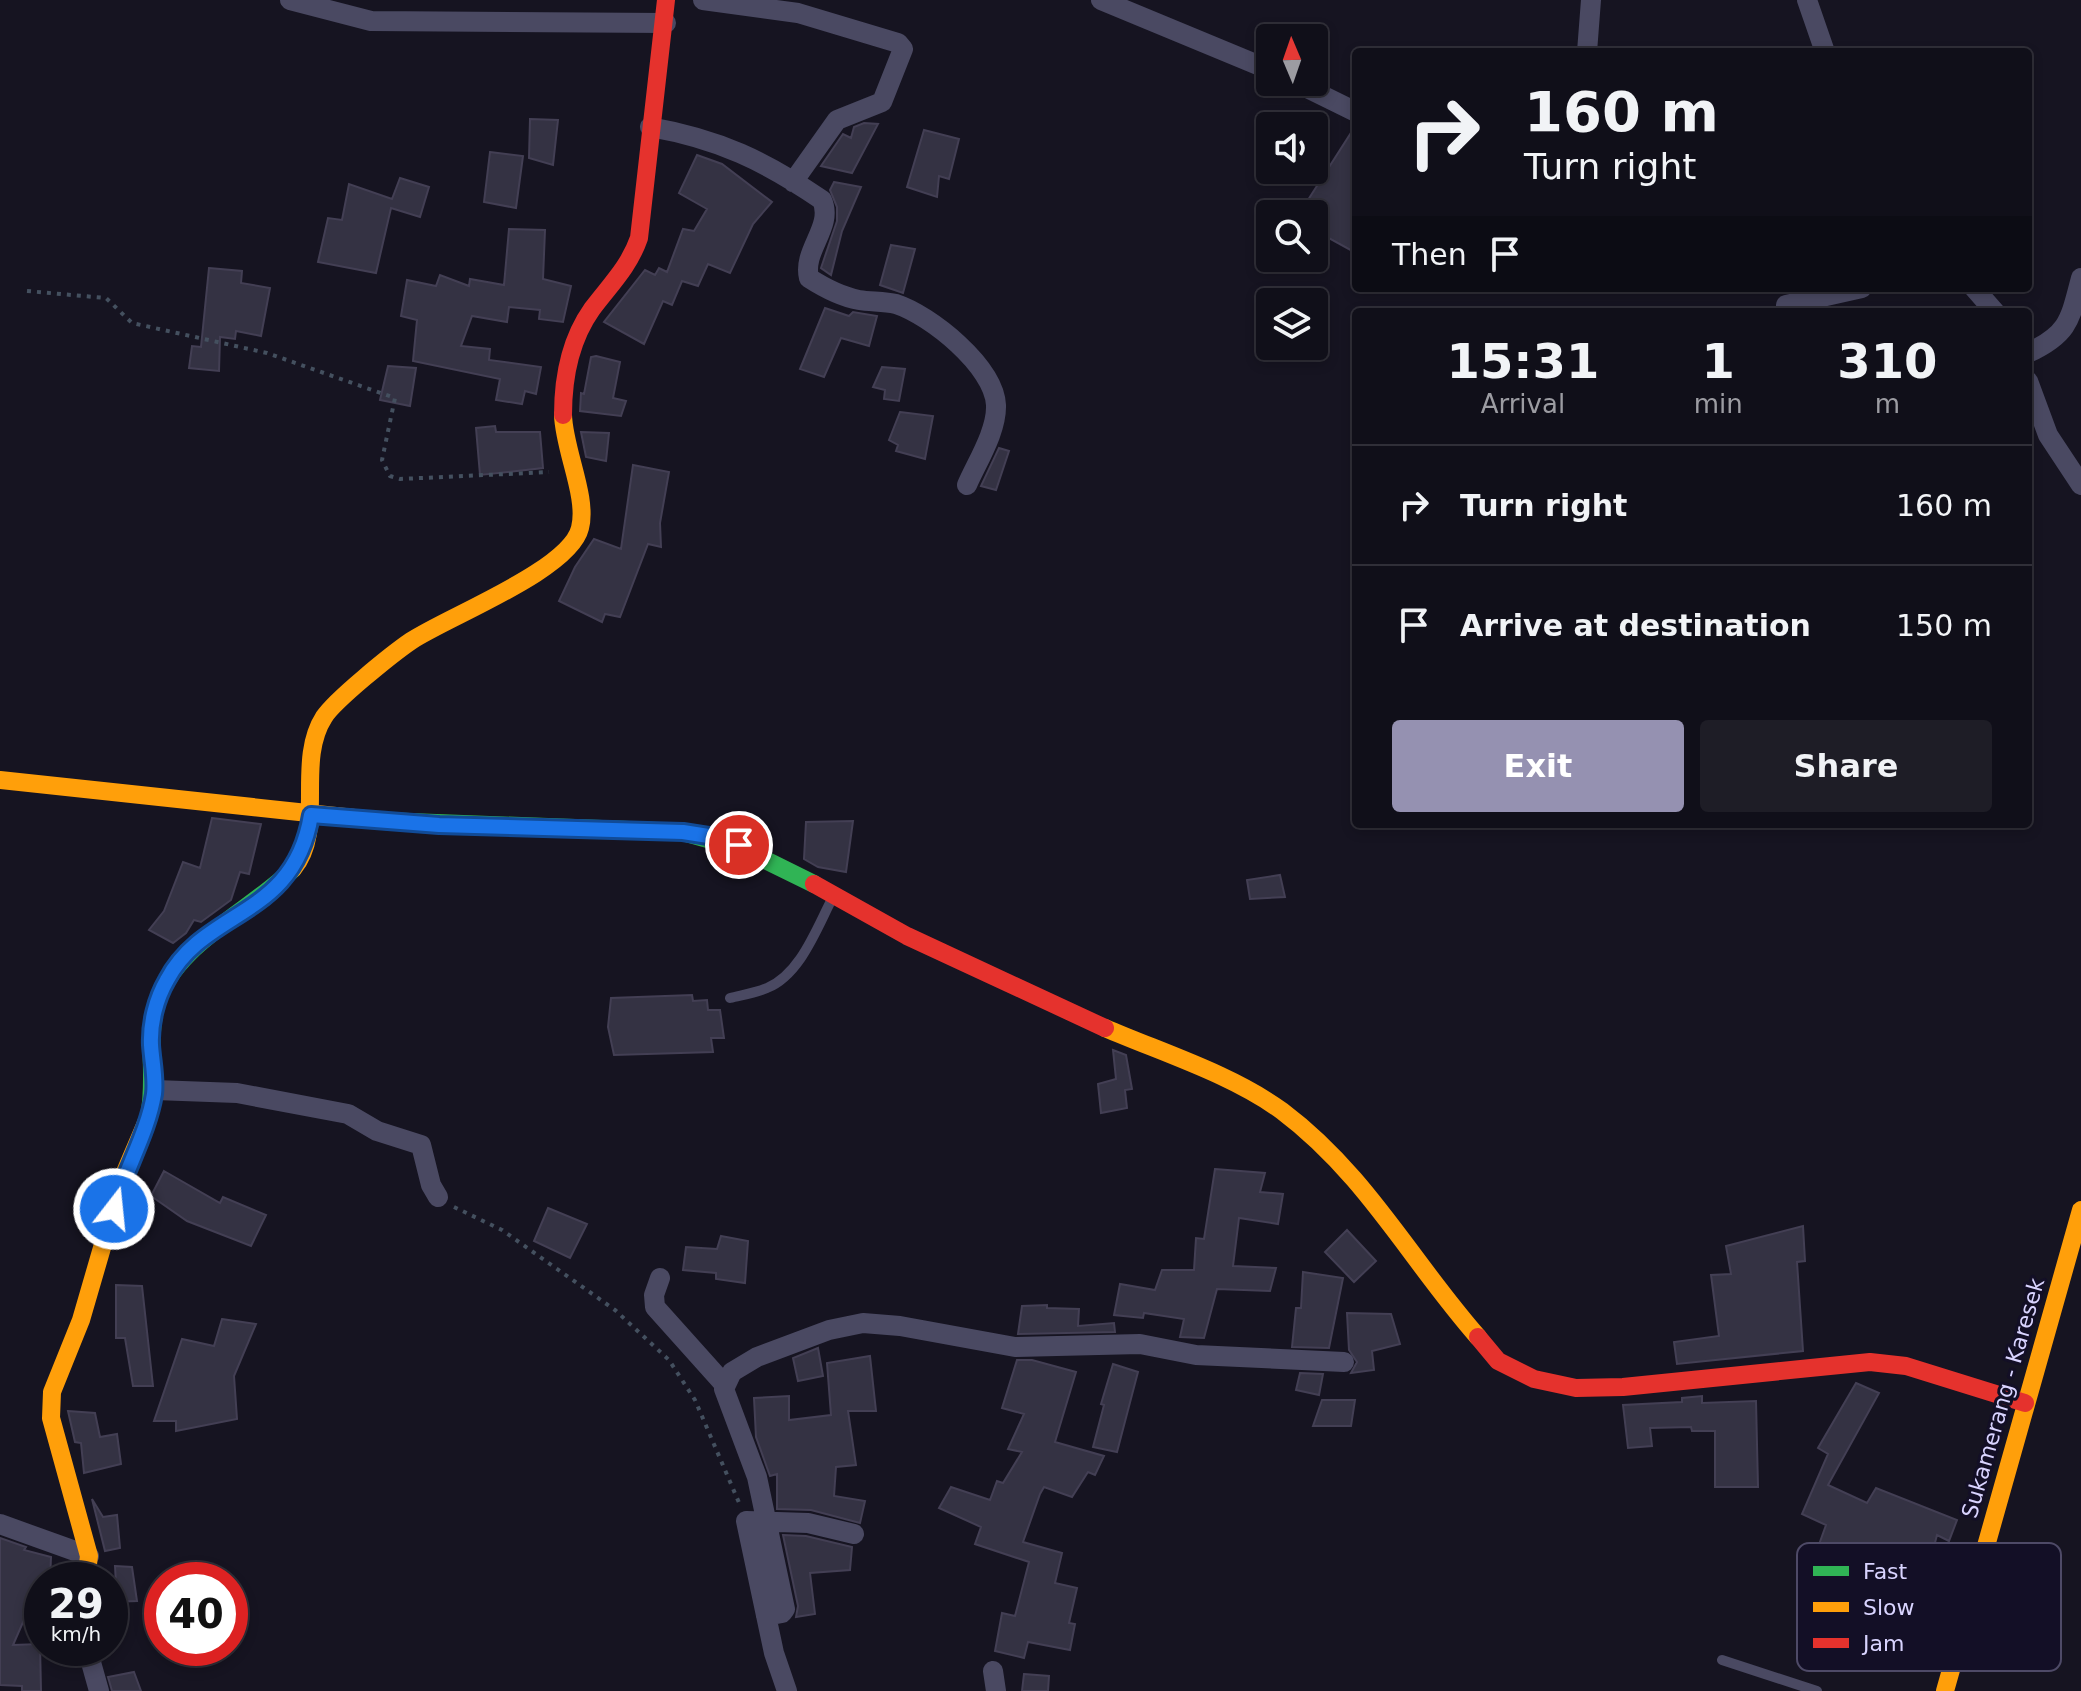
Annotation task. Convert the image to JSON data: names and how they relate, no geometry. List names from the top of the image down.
{
  "streets": {
    "street": ["Sukamerang - Karesek"]
  },
  "legend": ["Fast", "Slow", "Jam"],
  "north": "top",
  "page": {
    "turn": ["160 m", "Turn right"],
    "then": "Then",
    "eta": [
      "15:31",
      "Arrival",
      "1",
      "min",
      "310",
      "m"
    ],
    "list": [
      {
        "name": "Turn right",
        "value": "160 m"
      },
      {
        "name": "Arrive at destination",
        "value": "150 m"
      }
    ],
    "buttons": ["Exit", "Share"],
    "speed": "29 km/h",
    "limit": "40"
  }
}
